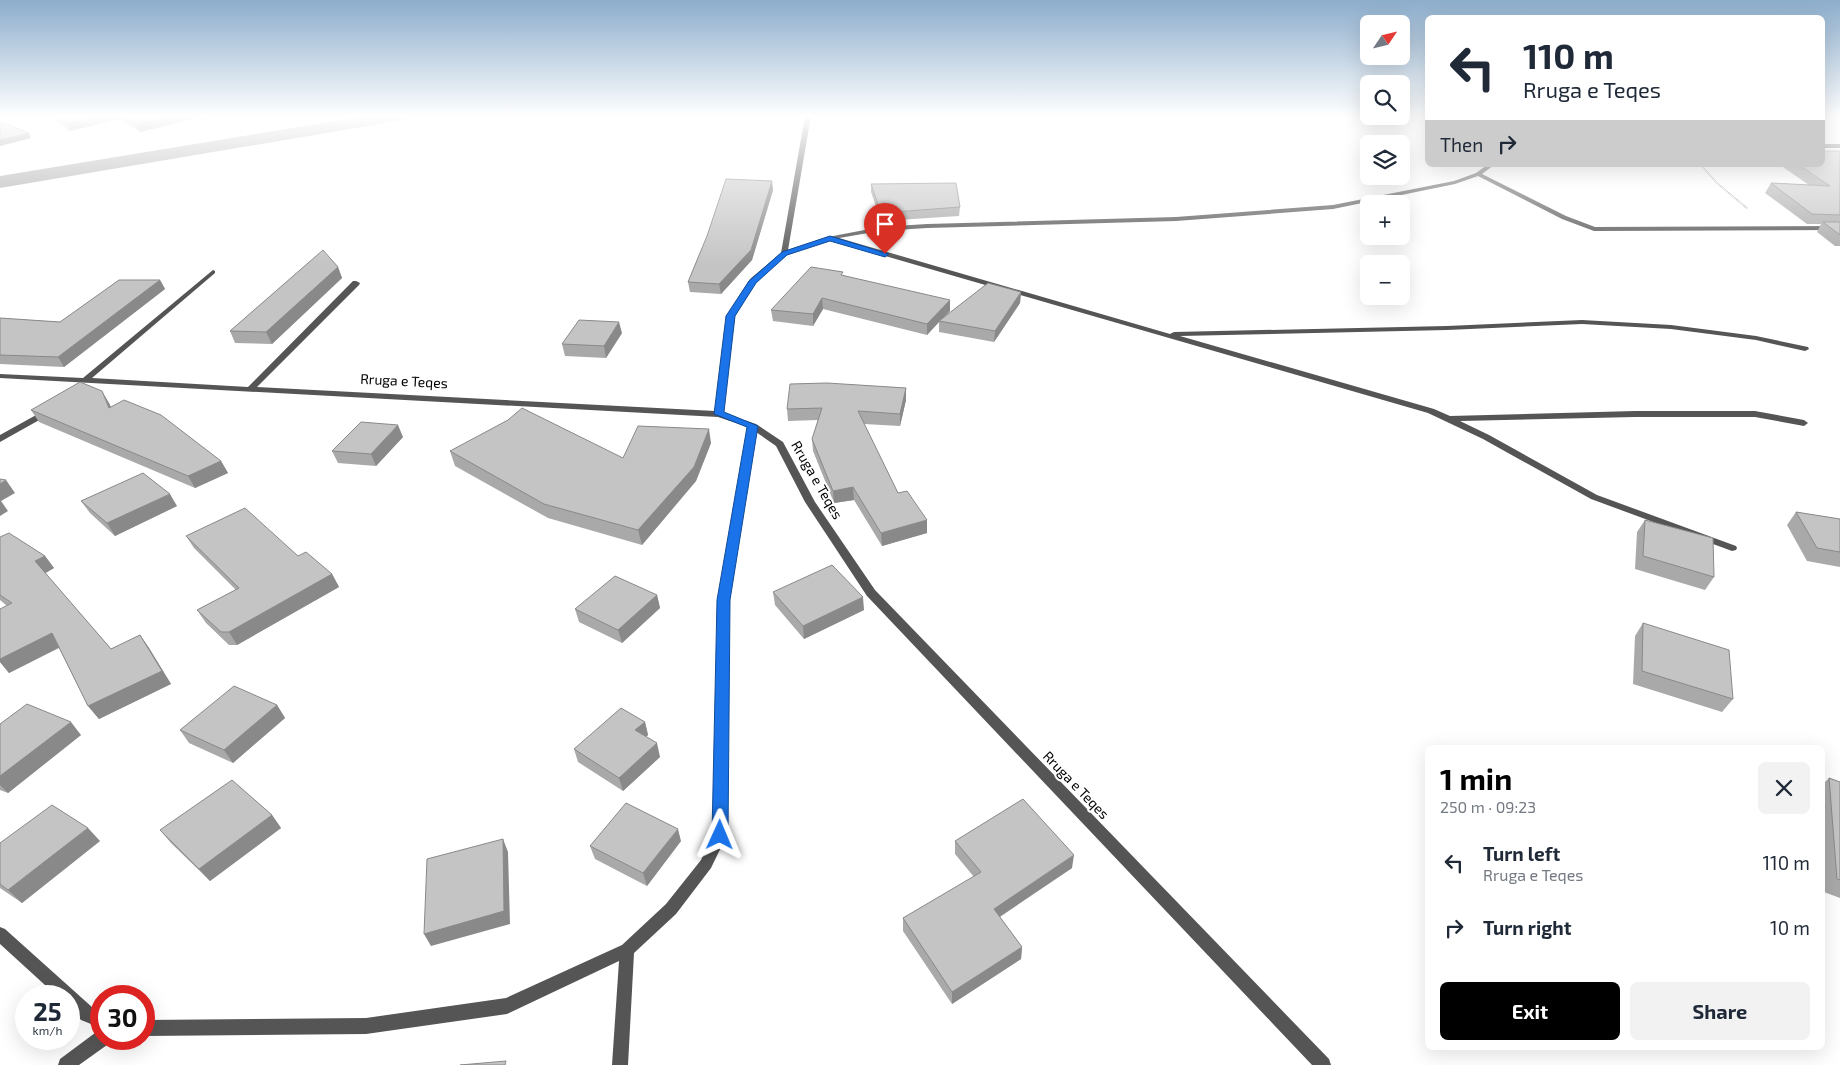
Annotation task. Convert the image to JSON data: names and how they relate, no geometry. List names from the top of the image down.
{
  "streets": {
    "street": ["Rruga e Teqes"]
  },
  "north": "top right",
  "page": {
    "map_buttons": ["+", "−"],
    "turn": ["110 m", "Rruga e Teqes"],
    "then": "Then",
    "heading": ["1 min", "250 m · 09:23"],
    "list": [
      {
        "name": "Turn left",
        "note": "Rruga e Teqes",
        "value": "110 m"
      },
      {
        "name": "Turn right",
        "value": "10 m"
      }
    ],
    "buttons": ["Exit", "Share"],
    "speed": "25 km/h",
    "limit": "30"
  }
}
